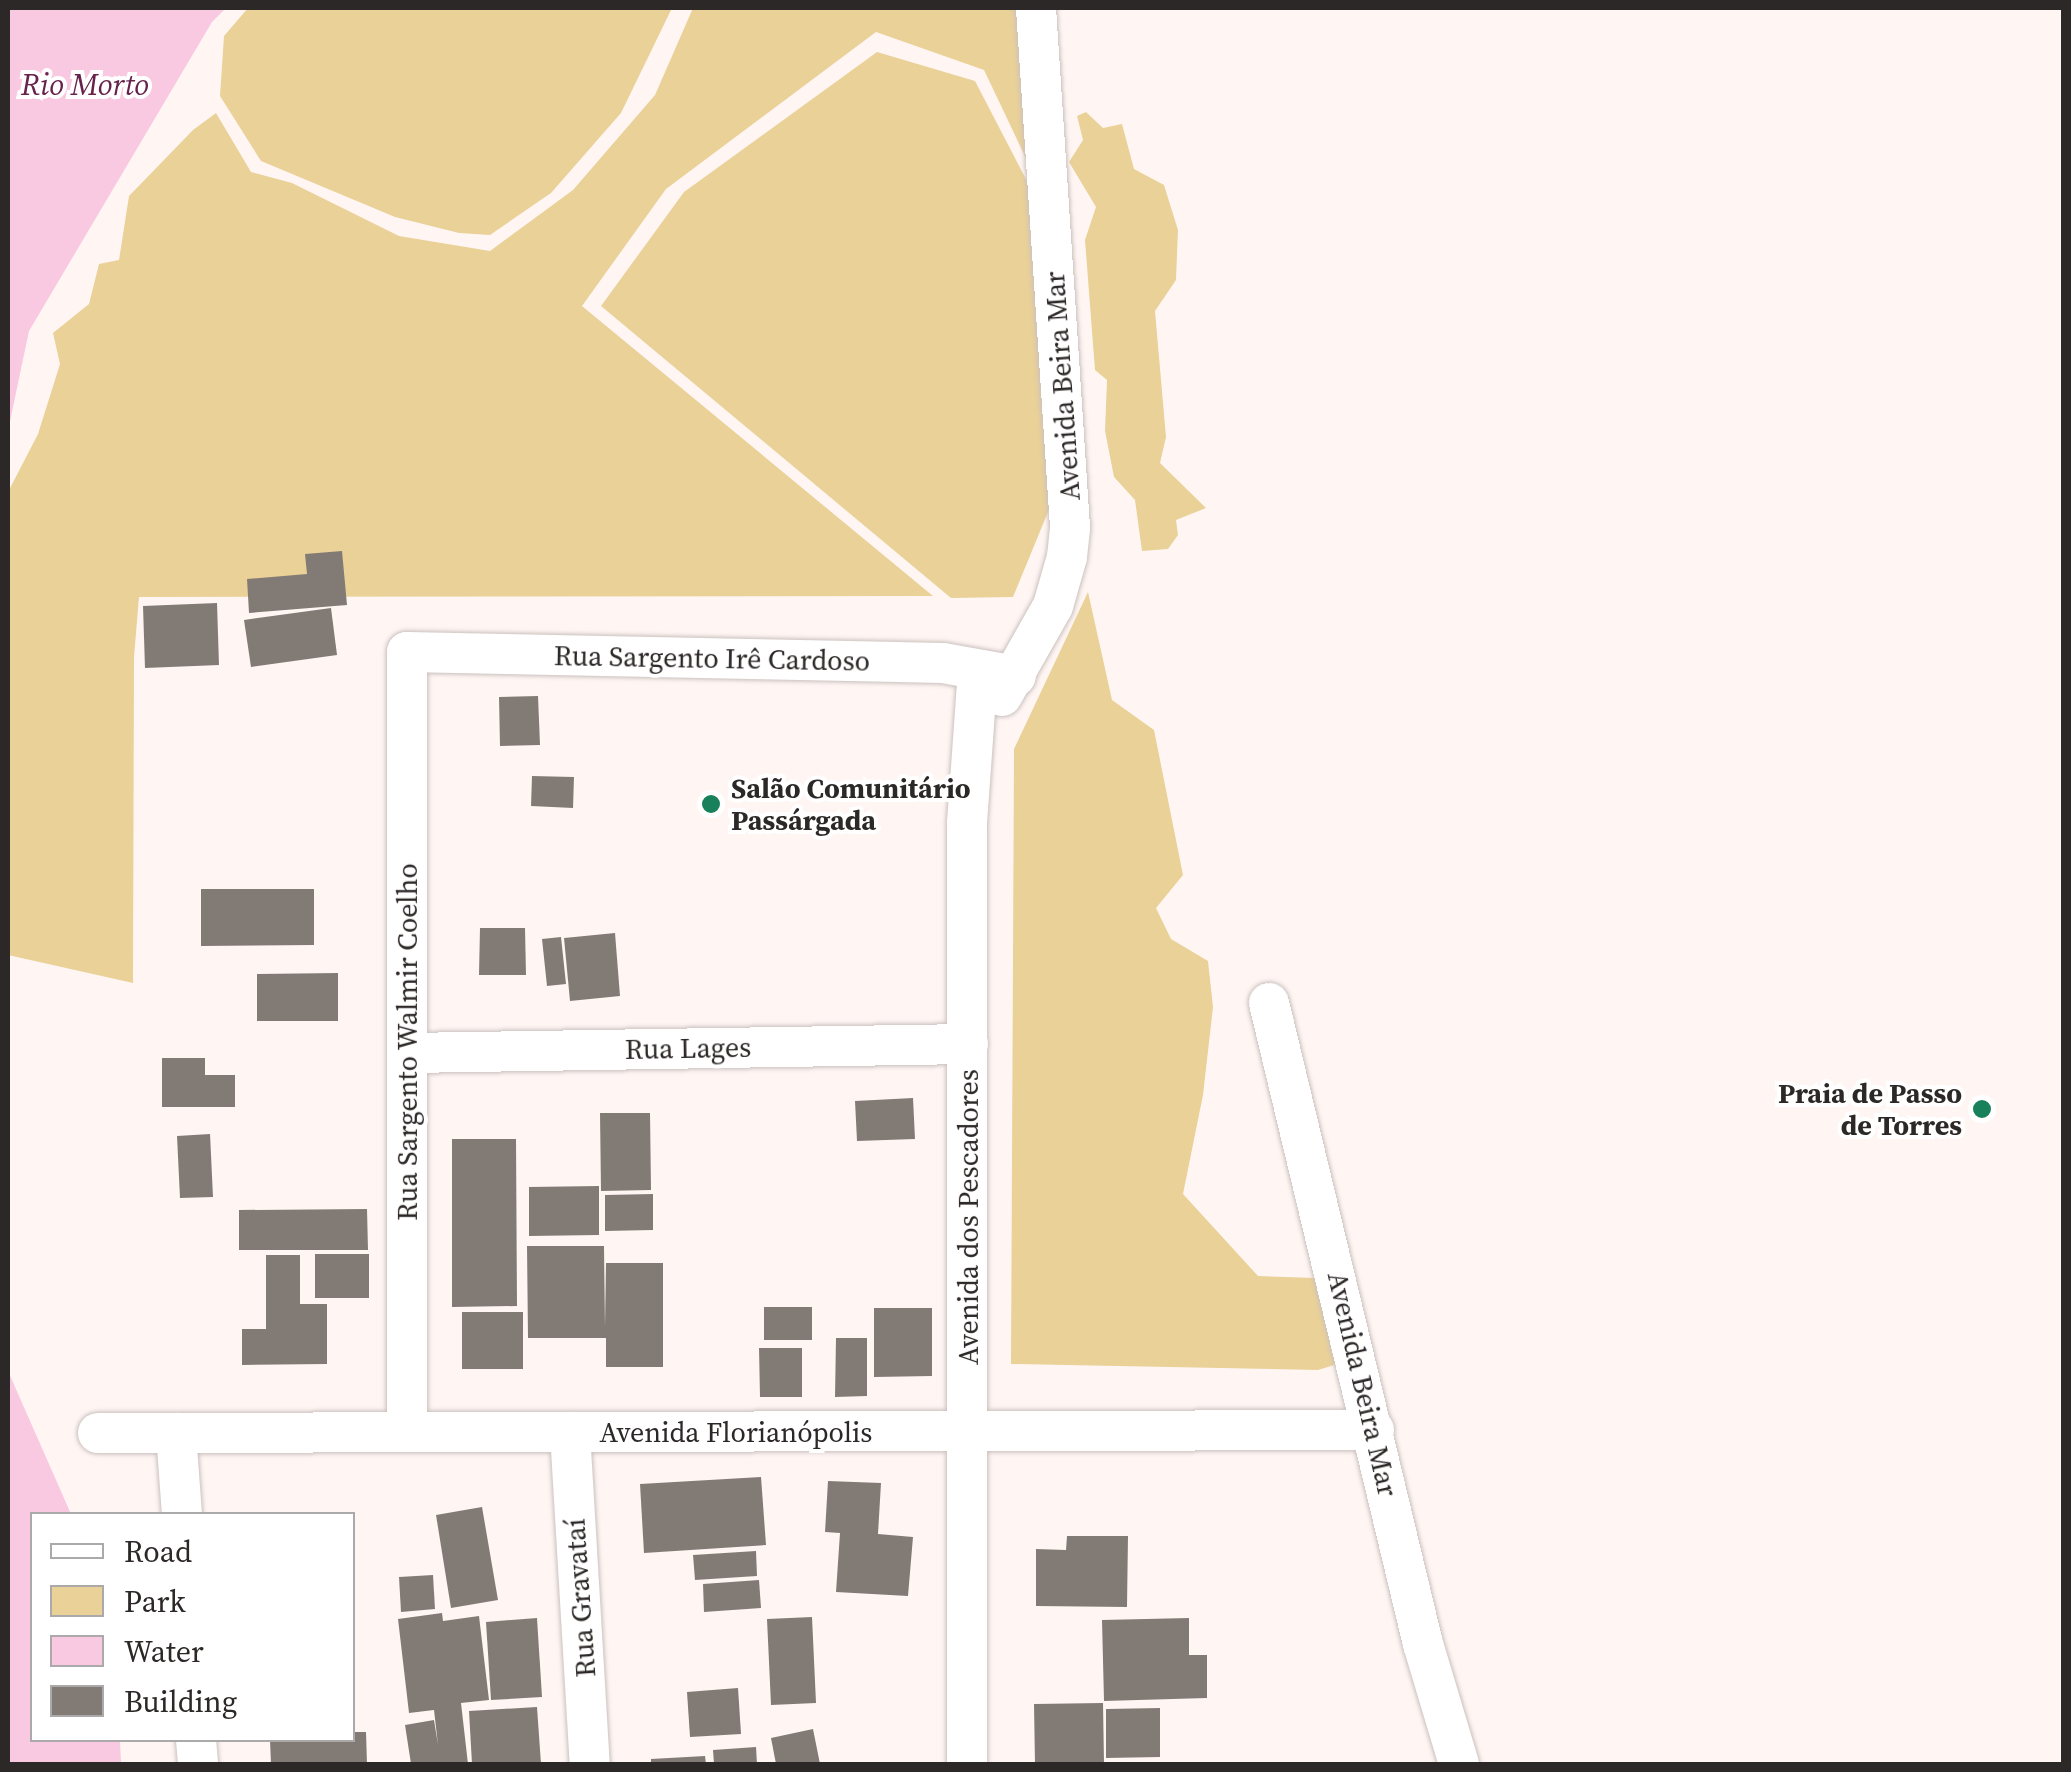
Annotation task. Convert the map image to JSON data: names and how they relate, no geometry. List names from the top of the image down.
{
  "streets": {
    "street": [
      "Avenida Beira Mar",
      "Rua Sargento Irê Cardoso",
      "Rua Sargento Walmir Coelho",
      "Rua Lages",
      "Avenida dos Pescadores",
      "Avenida Florianópolis",
      "Rua Gravataí"
    ]
  },
  "crossings": [
    ["Avenida Beira Mar", "Rua Sargento Irê Cardoso"],
    ["Avenida Beira Mar", "Avenida dos Pescadores"],
    ["Avenida Beira Mar", "Avenida Florianópolis"],
    ["Rua Sargento Irê Cardoso", "Rua Sargento Walmir Coelho"],
    ["Rua Sargento Irê Cardoso", "Avenida dos Pescadores"],
    ["Rua Sargento Walmir Coelho", "Rua Lages"],
    ["Rua Sargento Walmir Coelho", "Avenida Florianópolis"],
    ["Rua Lages", "Avenida dos Pescadores"],
    ["Avenida dos Pescadores", "Avenida Florianópolis"],
    ["Avenida Florianópolis", "Rua Gravataí"]
  ],
  "water": ["Rio Morto"],
  "places": ["Salão Comunitário Passárgada", "Praia de Passo de Torres"],
  "legend": [
    "Road",
    "Park",
    "Water",
    "Building"
  ]
}
